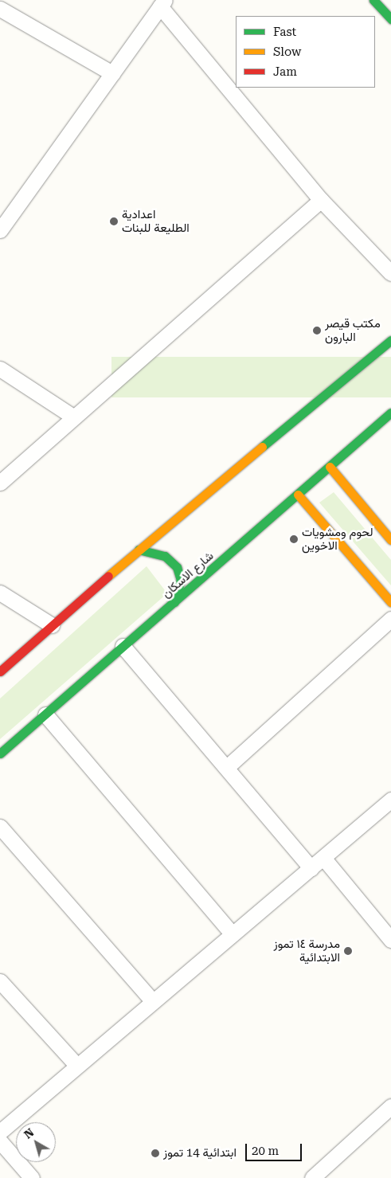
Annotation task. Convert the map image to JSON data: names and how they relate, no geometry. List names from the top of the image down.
{
  "streets": {
    "main road": ["شارع الاسكان"]
  },
  "places": [
    "اعدادية الطليعة للبنات",
    "مكتب قيصر البارون",
    "لحوم ومشويات الاخوين",
    "مدرسة ١٤ تموز الابتدائية",
    "ابتدائية 14 تموز"
  ],
  "legend": ["Fast", "Slow", "Jam"],
  "scale_bar": "20 m",
  "north": "top left"
}
